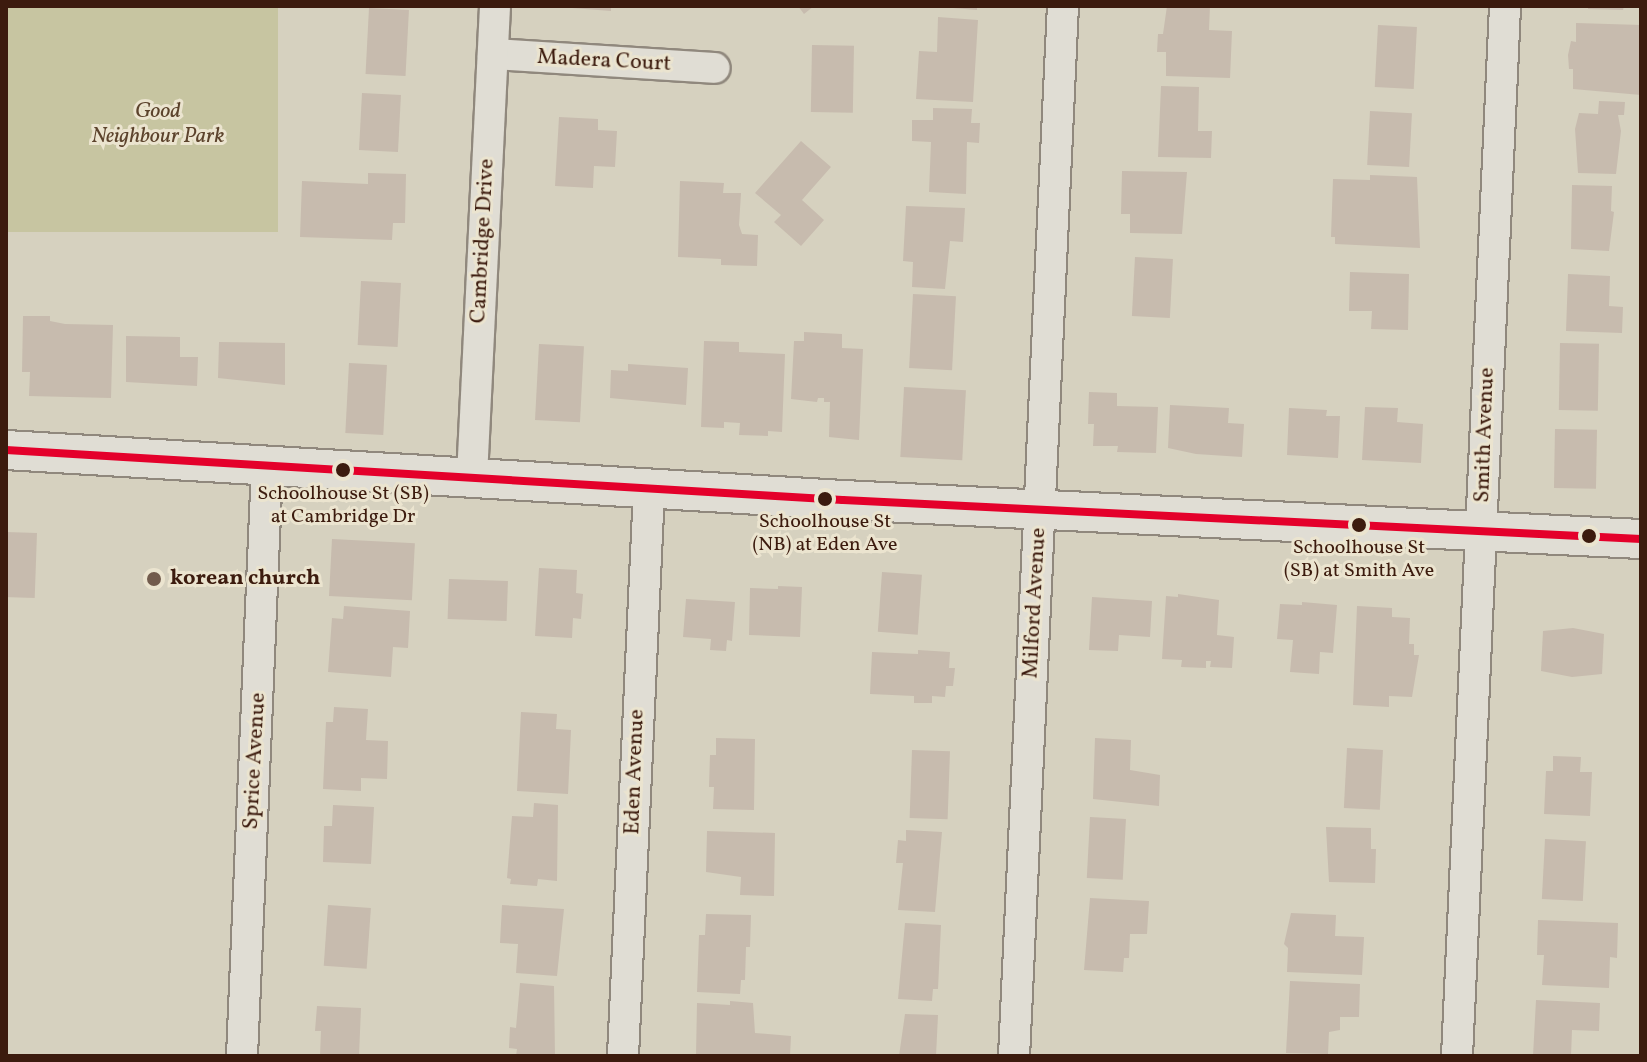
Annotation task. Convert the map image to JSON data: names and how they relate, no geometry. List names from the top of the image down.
{
  "streets": {
    "street": [
      "Madera Court",
      "Cambridge Drive",
      "Smith Avenue",
      "Milford Avenue",
      "Sprice Avenue",
      "Eden Avenue"
    ]
  },
  "crossings": [
    ["Madera Court", "Cambridge Drive"]
  ],
  "parks": ["Good Neighbour Park"],
  "places": [
    "Schoolhouse St (SB) at Cambridge Dr",
    "Schoolhouse St (NB) at Eden Ave",
    "Schoolhouse St (SB) at Smith Ave",
    "korean church"
  ]
}
